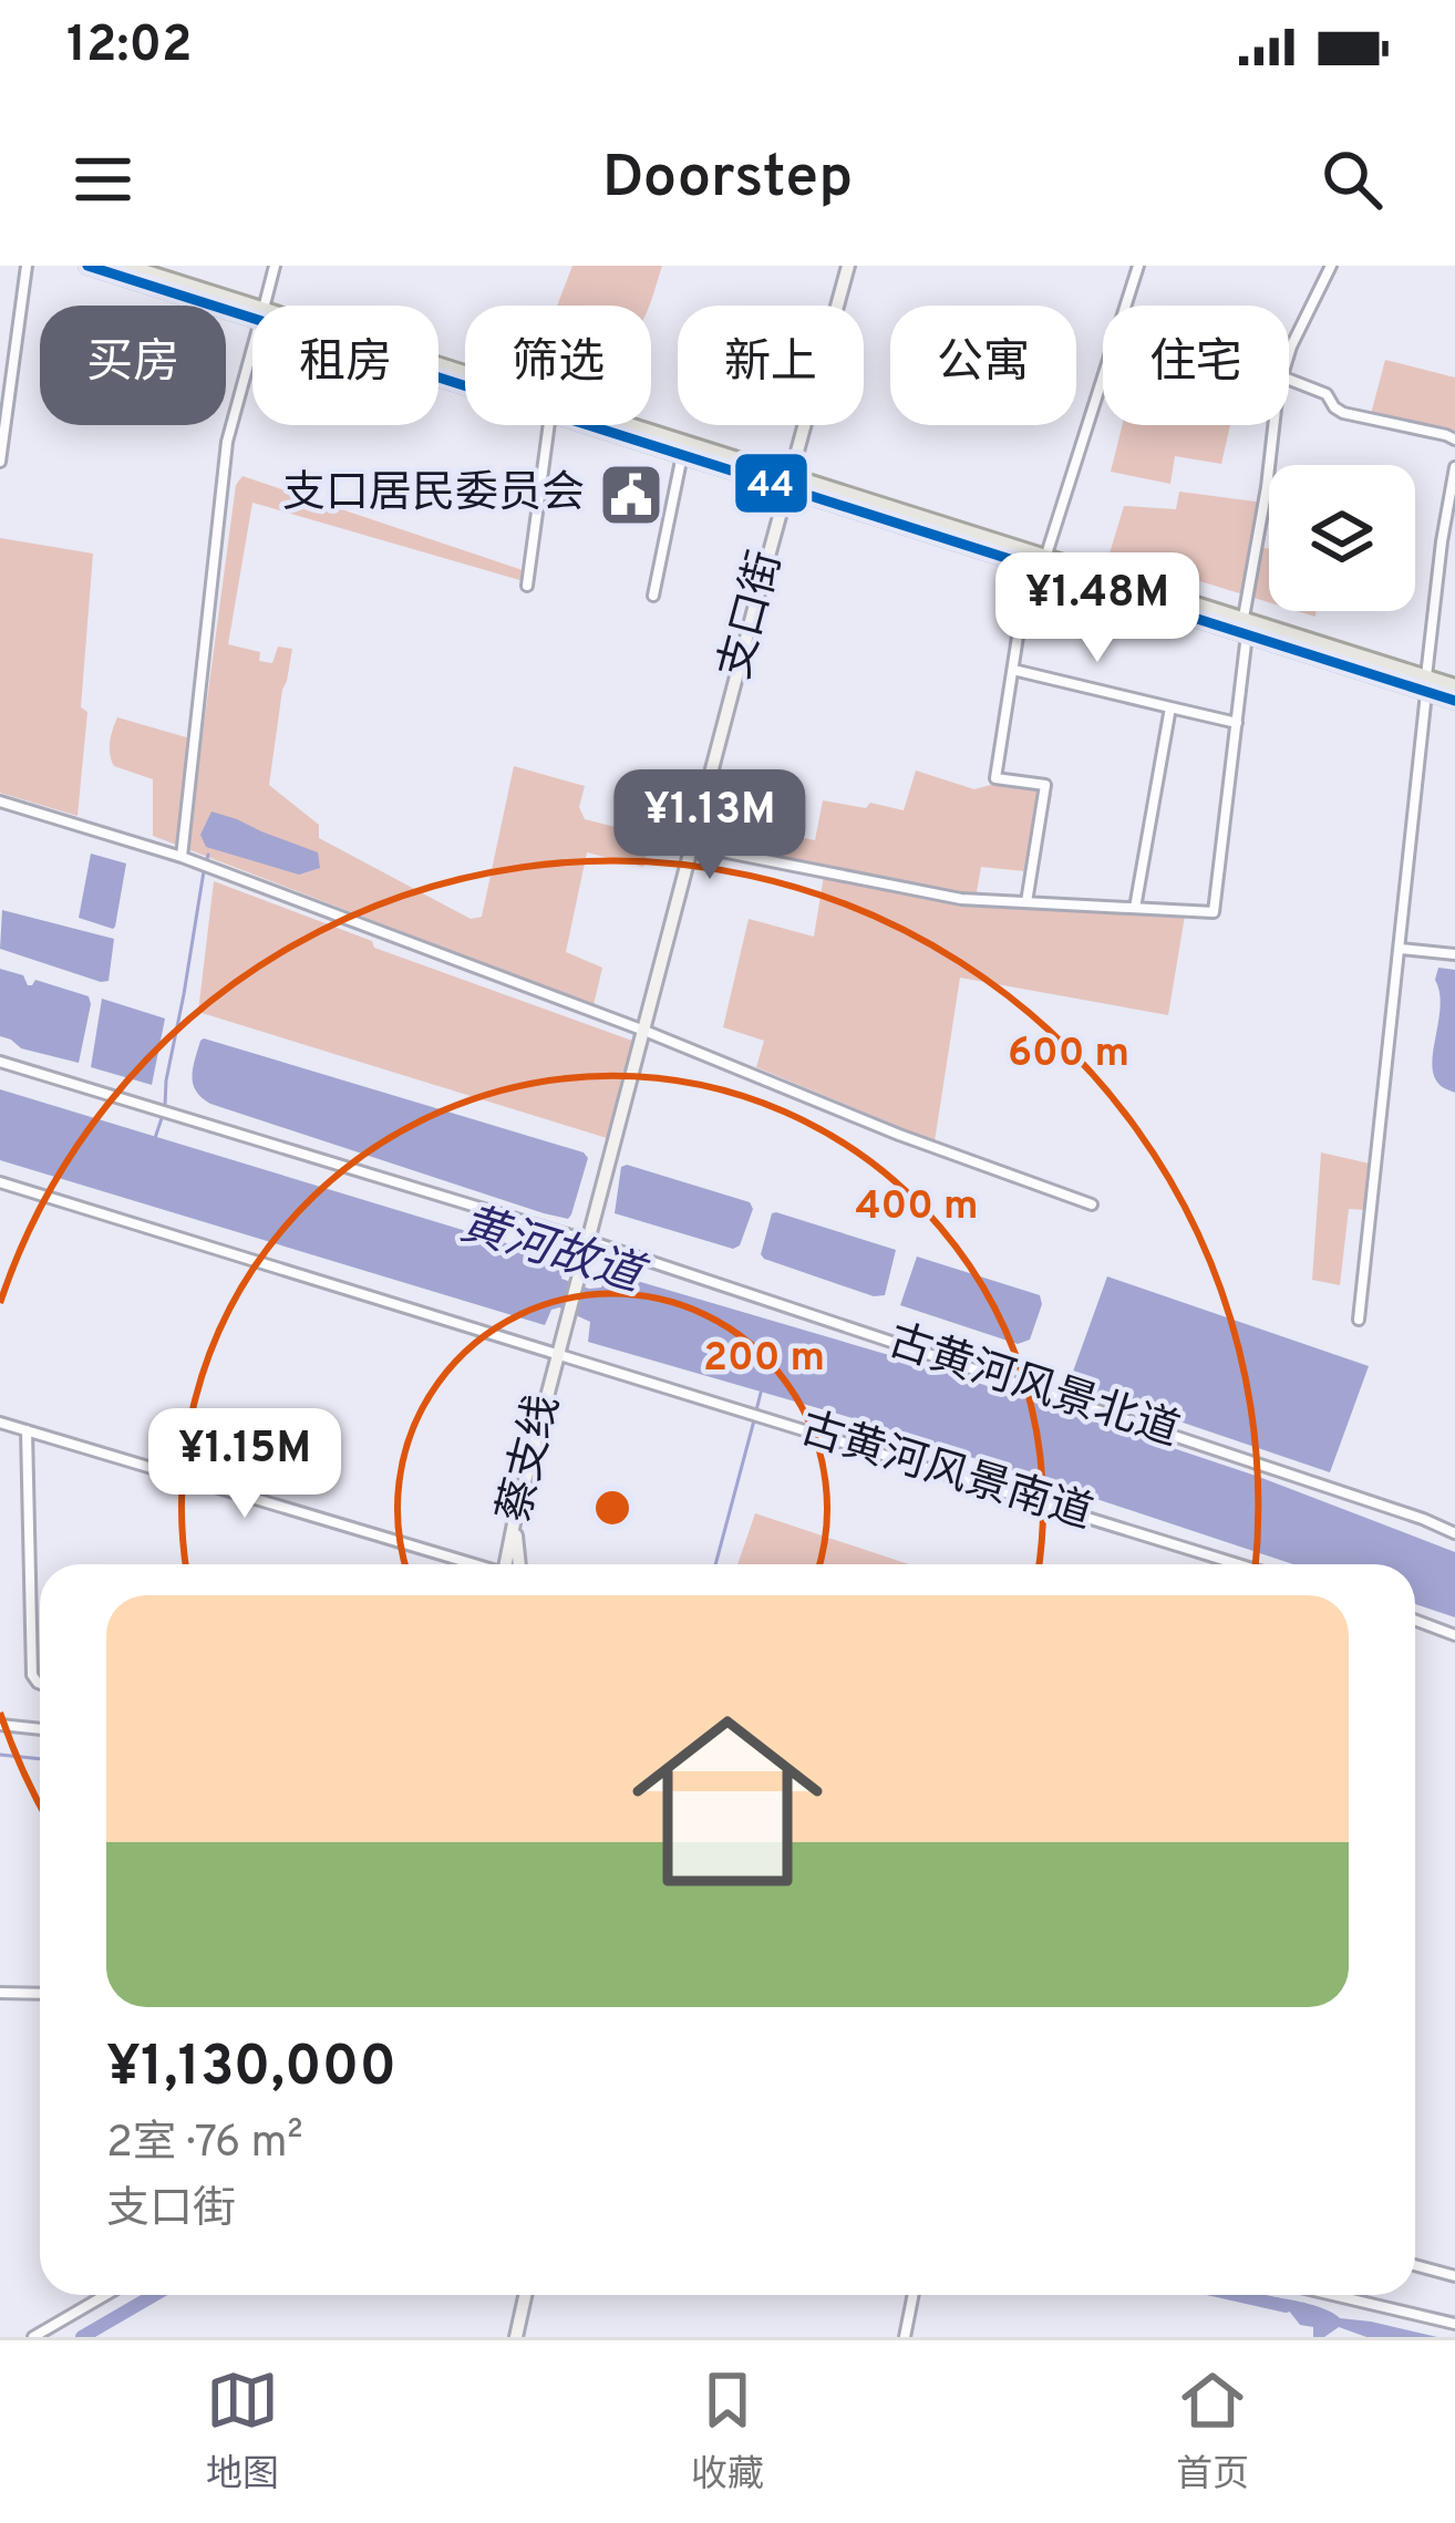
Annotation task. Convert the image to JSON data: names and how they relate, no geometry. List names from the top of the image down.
{
  "streets": {
    "street": [
      "支口街",
      "古黄河风景北道",
      "蔡支线",
      "古黄河风景南道"
    ]
  },
  "crossings": [
    ["支口街", "古黄河风景北道"],
    ["支口街", "蔡支线"],
    ["蔡支线", "古黄河风景南道"]
  ],
  "water": ["黄河故道"],
  "places": {
    "public building": ["支口居民委员会"]
  },
  "lines": ["transit line 44"],
  "page": {
    "status": "12:02",
    "header": "Doorstep",
    "chip": [
      "买房",
      "租房",
      "筛选",
      "新上",
      "公寓",
      "住宅"
    ],
    "price": ["¥1.48M", "¥1.13M", "¥1.15M"],
    "list": [
      {
        "name": "¥1,130,000",
        "note": "2室 · 76 m² · 支口街"
      }
    ],
    "tabs": ["地图", "收藏", "首页"]
  },
  "rings": ["600 m", "400 m", "200 m"]
}
